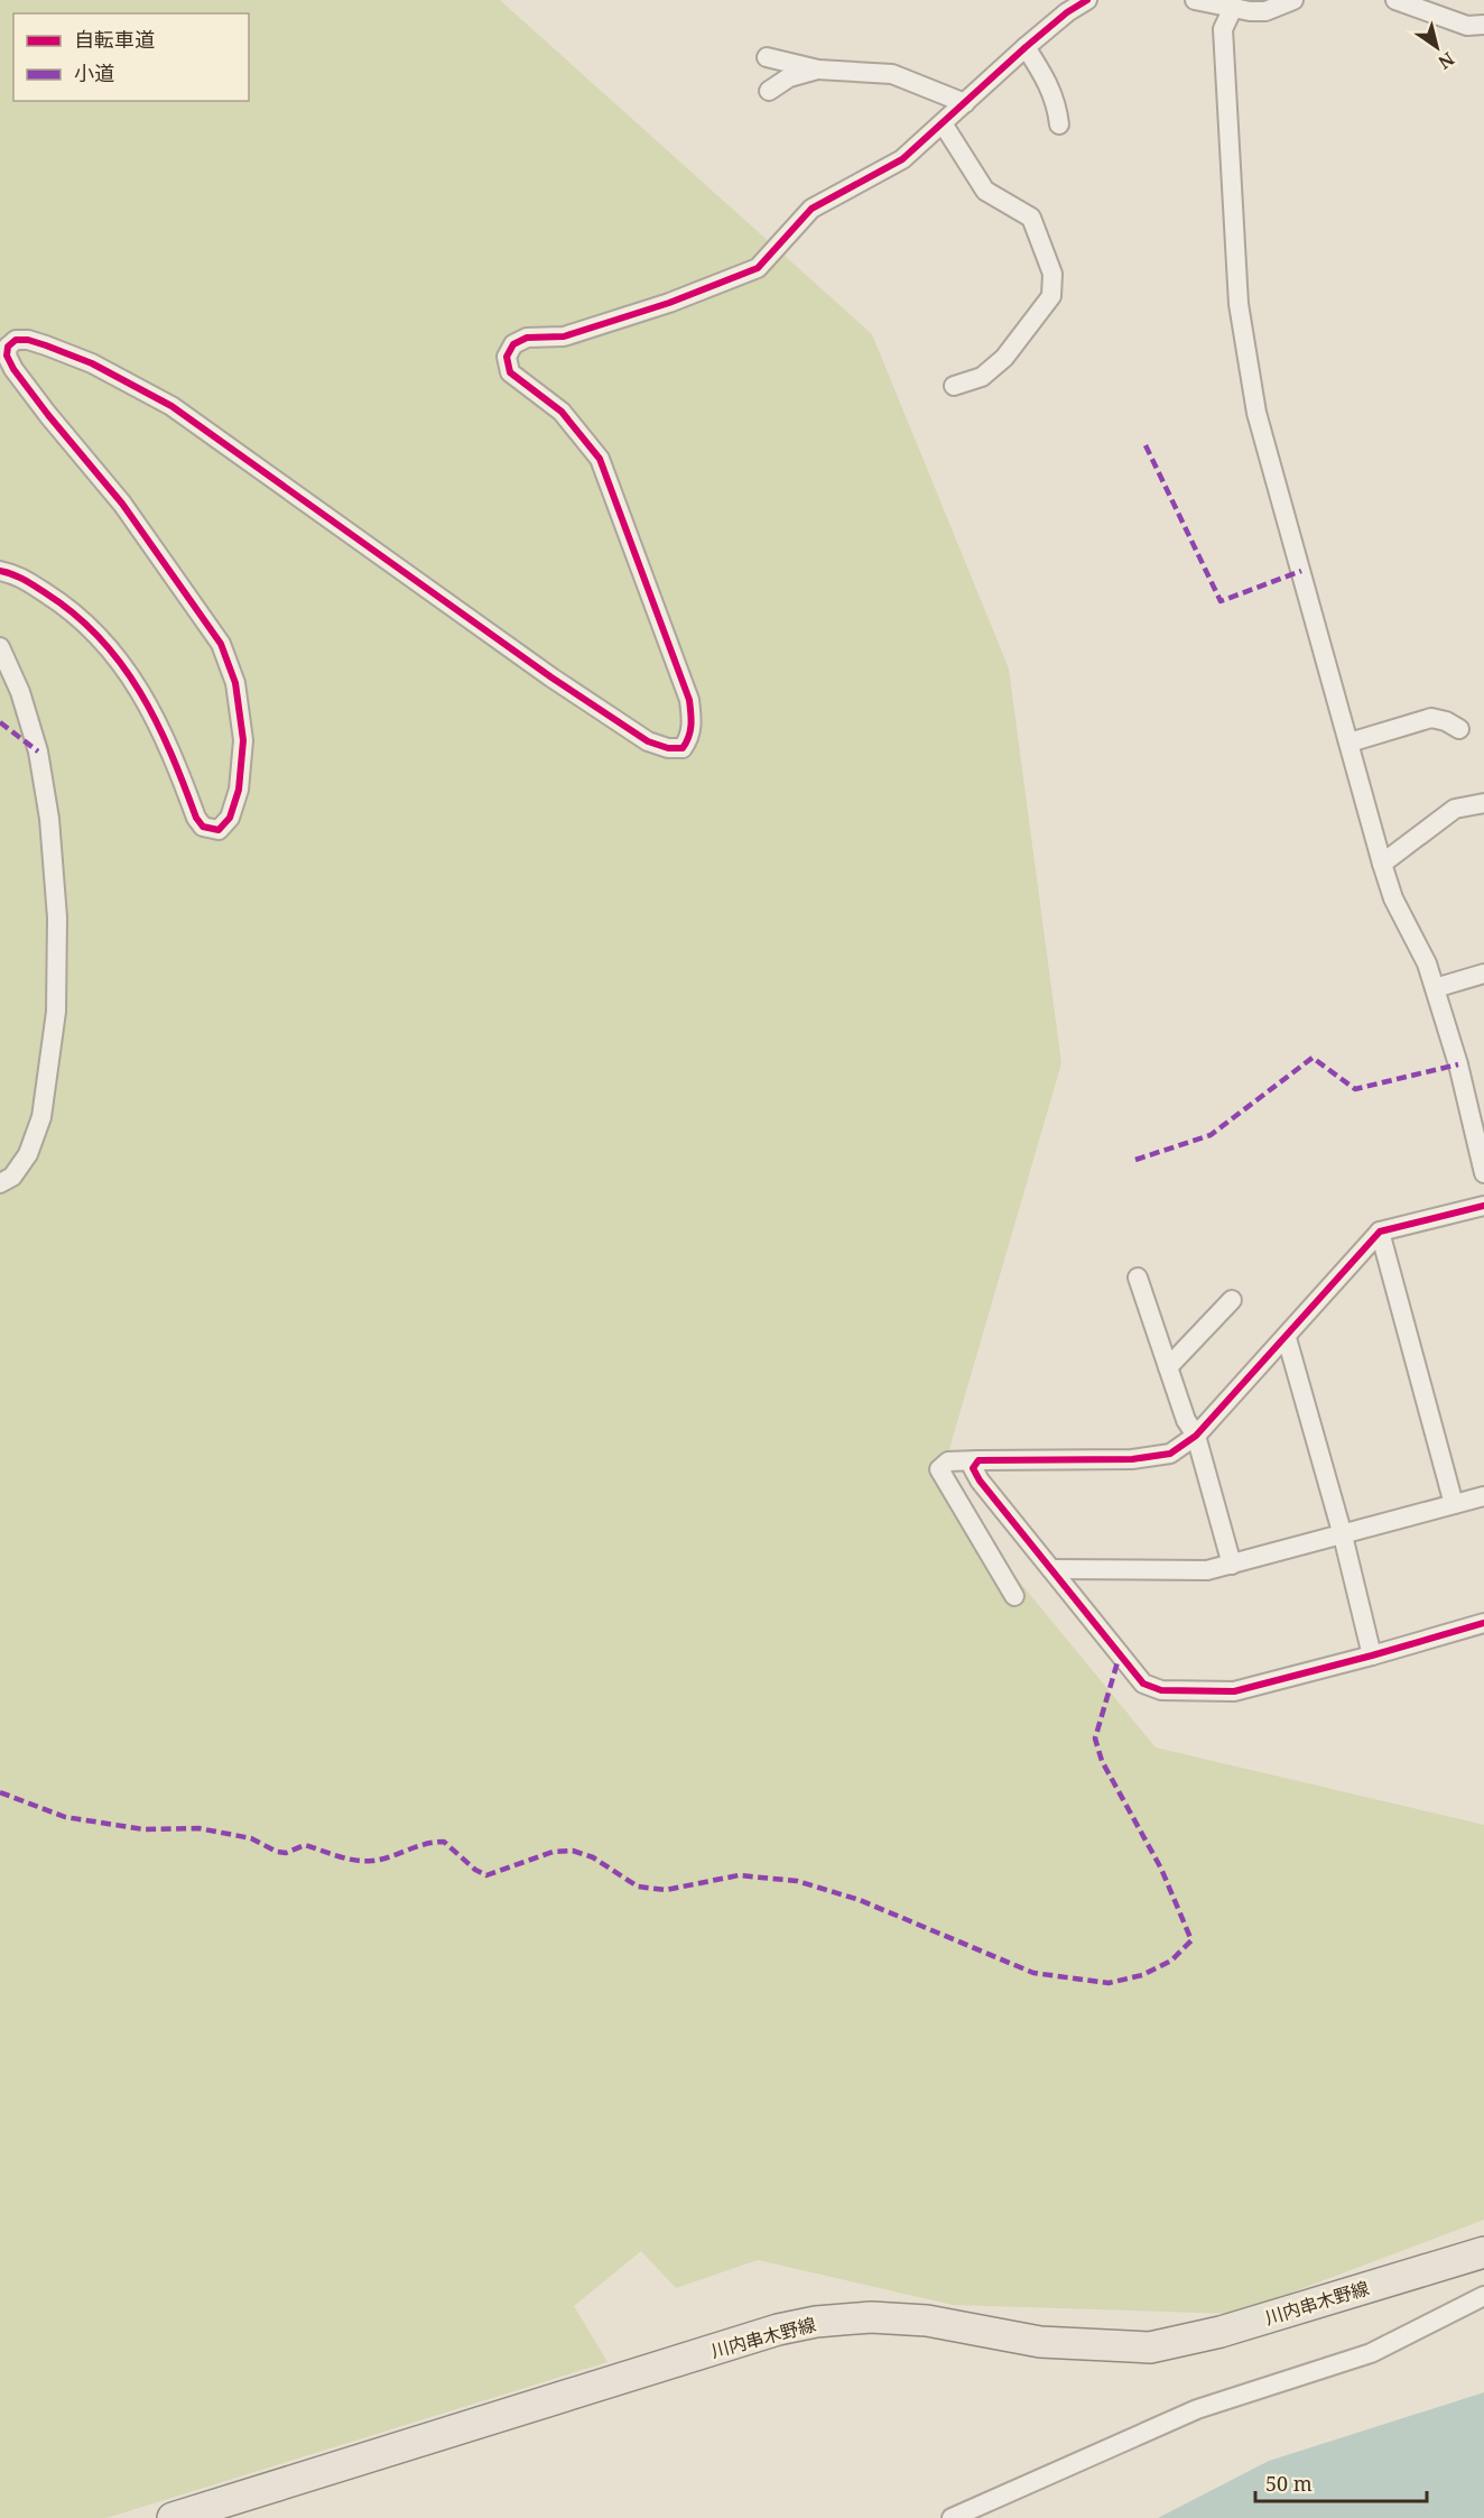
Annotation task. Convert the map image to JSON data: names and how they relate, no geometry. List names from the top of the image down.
{
  "streets": {
    "main road": ["川内串木野線"]
  },
  "legend": ["自転車道", "小道"],
  "scale_bar": "50 m",
  "north": "bottom right"
}
